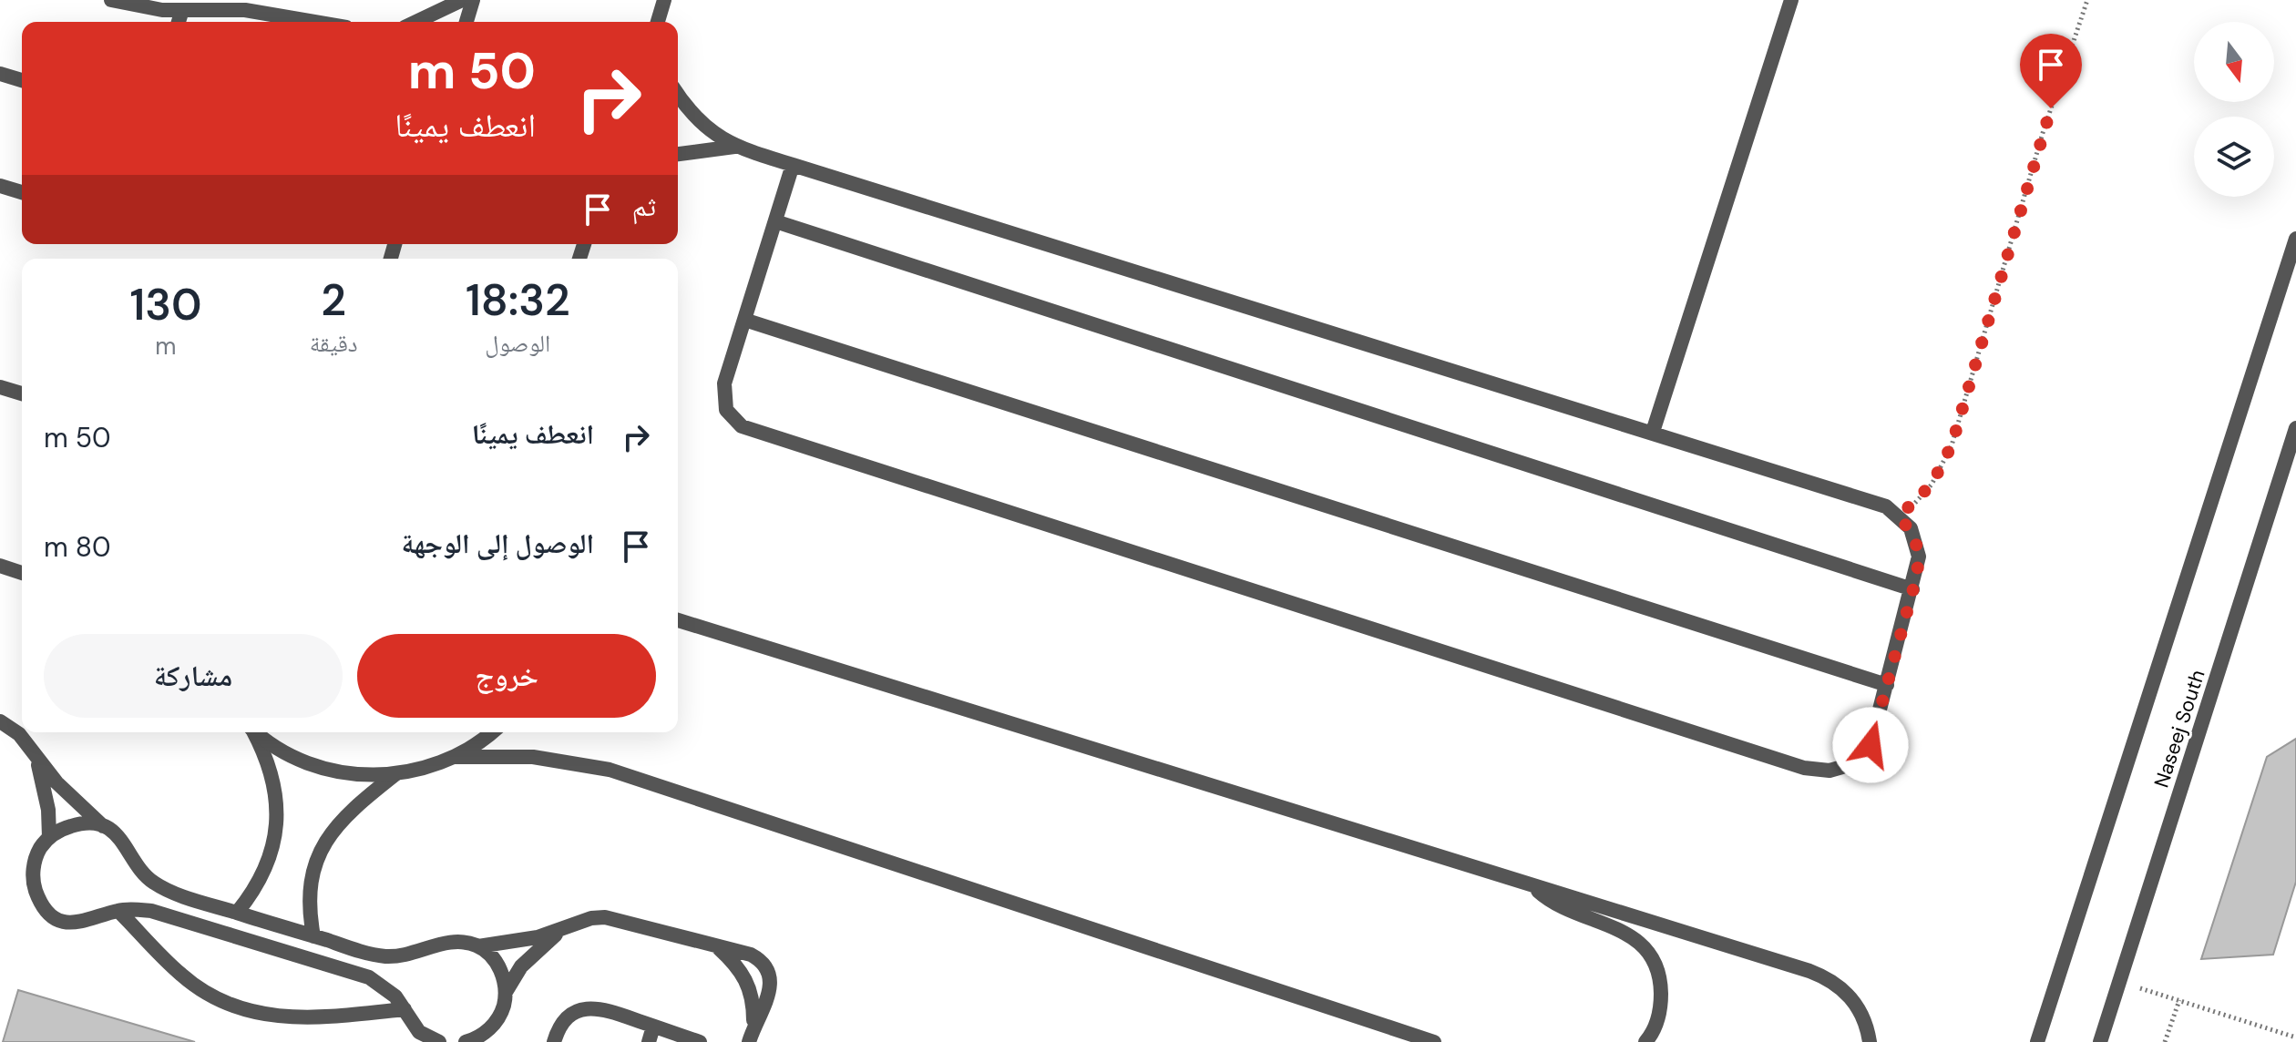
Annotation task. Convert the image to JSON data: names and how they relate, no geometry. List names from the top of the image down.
{
  "streets": {
    "street": ["Naseej South"]
  },
  "north": "bottom",
  "page": {
    "turn": ["50 m", "انعطف يمينًا"],
    "then": "ثم",
    "eta": [
      "18:32",
      "الوصول",
      "2",
      "دقيقة",
      "130",
      "m"
    ],
    "list": [
      {
        "name": "انعطف يمينًا",
        "value": "50 m"
      },
      {
        "name": "الوصول إلى الوجهة",
        "value": "80 m"
      }
    ],
    "buttons": ["خروج", "مشاركة"]
  }
}
